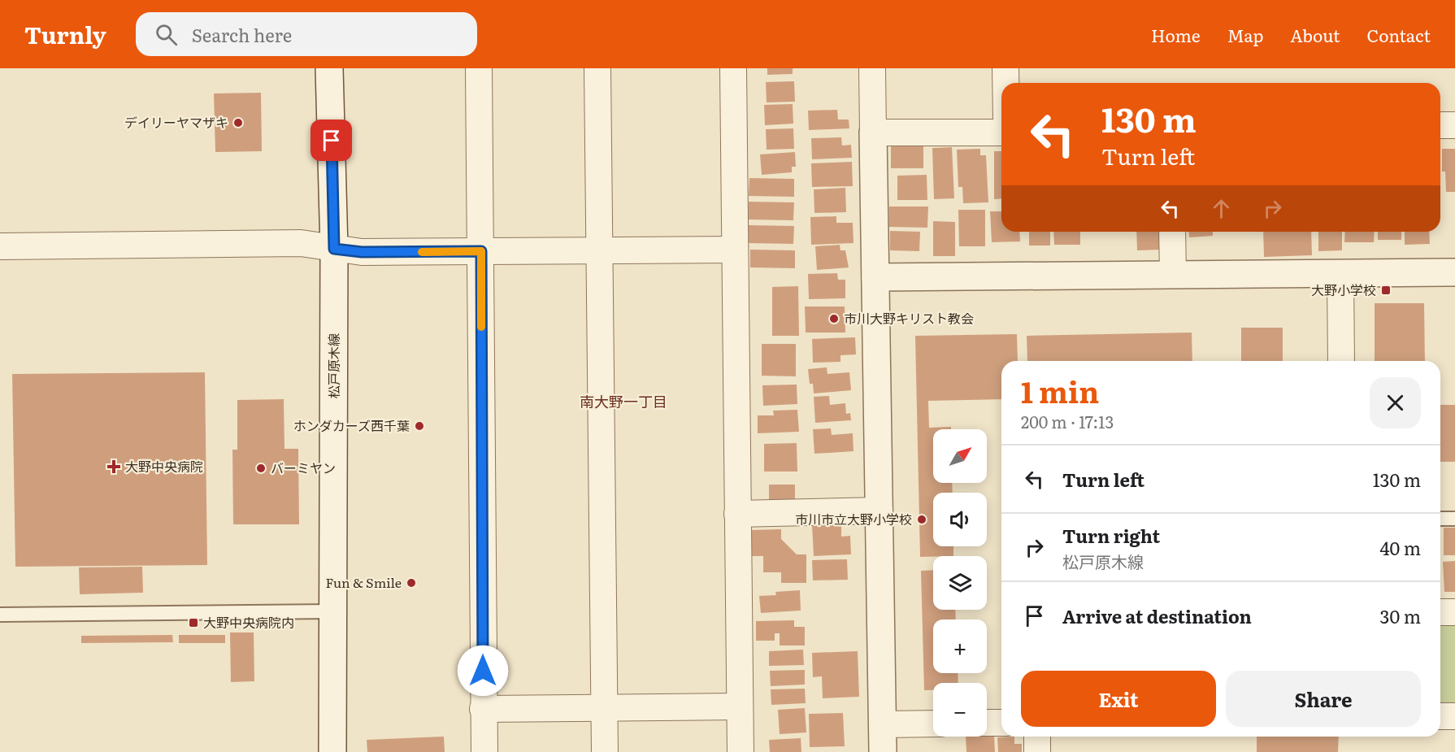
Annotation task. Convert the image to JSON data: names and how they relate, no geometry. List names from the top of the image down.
{
  "streets": {
    "street": ["松戸原木線"]
  },
  "districts": ["南大野一丁目"],
  "places": {
    "other": [
      "デイリーヤマザキ",
      "市川大野キリスト教会",
      "ホンダカーズ西千葉",
      "バーミヤン",
      "市川市立大野小学校",
      "Fun & Smile"
    ],
    "transit": ["大野小学校", "大野中央病院内"],
    "health": ["大野中央病院"]
  },
  "north": "top right",
  "page": {
    "header": "Turnly",
    "search": "Search here",
    "nav": [
      "Home",
      "Map",
      "About",
      "Contact"
    ],
    "turn": ["130 m", "Turn left"],
    "heading": ["1 min", "200 m · 17:13"],
    "map_buttons": ["+", "−"],
    "list": [
      {
        "name": "Turn left",
        "value": "130 m"
      },
      {
        "name": "Turn right",
        "note": "松戸原木線",
        "value": "40 m"
      },
      {
        "name": "Arrive at destination",
        "value": "30 m"
      }
    ],
    "buttons": ["Exit", "Share"]
  }
}
